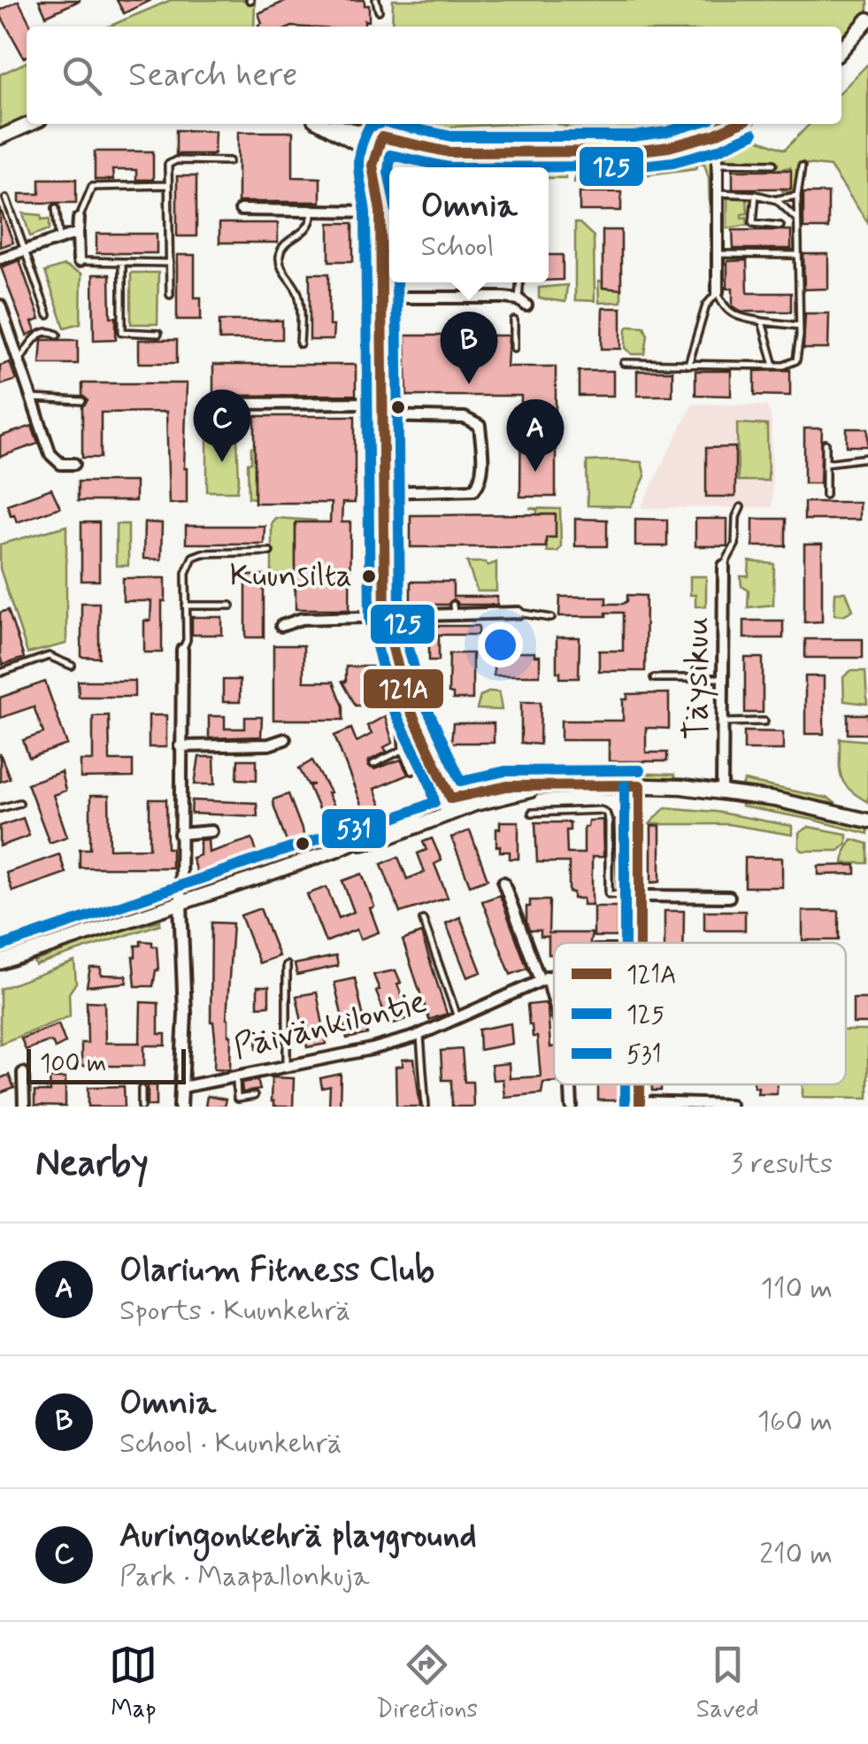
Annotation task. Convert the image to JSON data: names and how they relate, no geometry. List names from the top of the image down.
{
  "streets": {
    "street": ["Täysikuu", "Päivänkilontie"]
  },
  "places": ["Kuunsilta"],
  "lines": ["transit line 121A", "transit line 531", "transit line 125"],
  "legend": ["121A", "125", "531"],
  "scale_bar": "100 m",
  "page": {
    "search": "Search here",
    "popup": ["Omnia", "School"],
    "pins": ["B", "C", "A"],
    "scale": "100 m",
    "heading": ["Nearby", "3 results"],
    "list": [
      {
        "mark": "A",
        "name": "Olarium Fitness Club",
        "note": "Sports · Kuunkehrä",
        "value": "110 m"
      },
      {
        "mark": "B",
        "name": "Omnia",
        "note": "School · Kuunkehrä",
        "value": "160 m"
      },
      {
        "mark": "C",
        "name": "Auringonkehrä playground",
        "note": "Park · Maapallonkuja",
        "value": "210 m"
      }
    ],
    "nav": ["Map", "Directions", "Saved"]
  }
}
